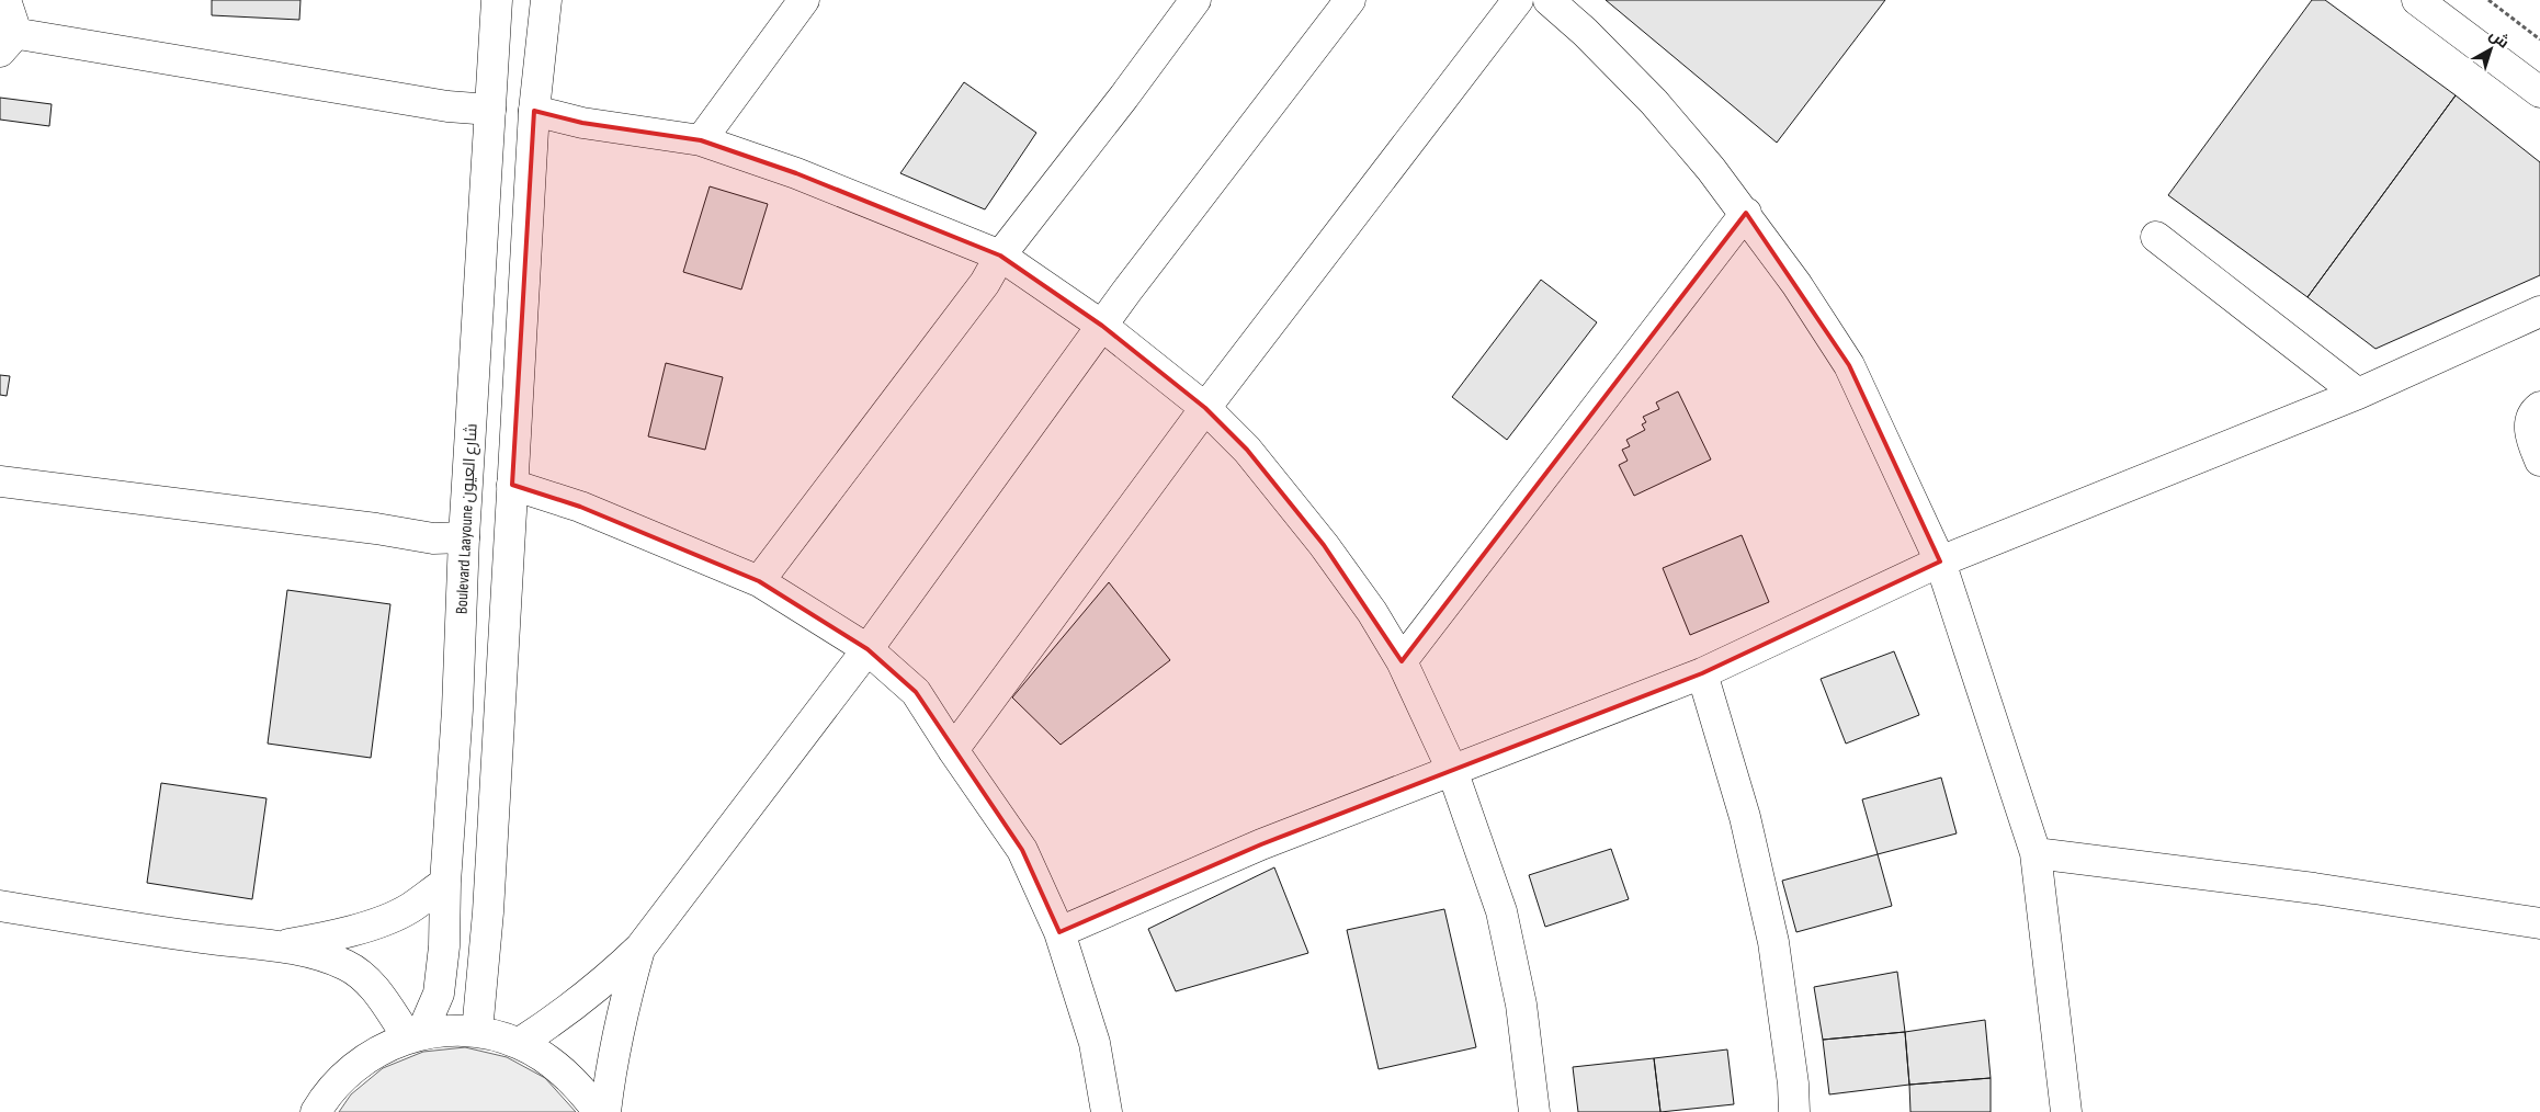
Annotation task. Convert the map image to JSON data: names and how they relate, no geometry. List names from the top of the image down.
{
  "streets": {
    "street": ["Boulevard Laayoune شارع العيون"]
  },
  "north": "top right"
}
